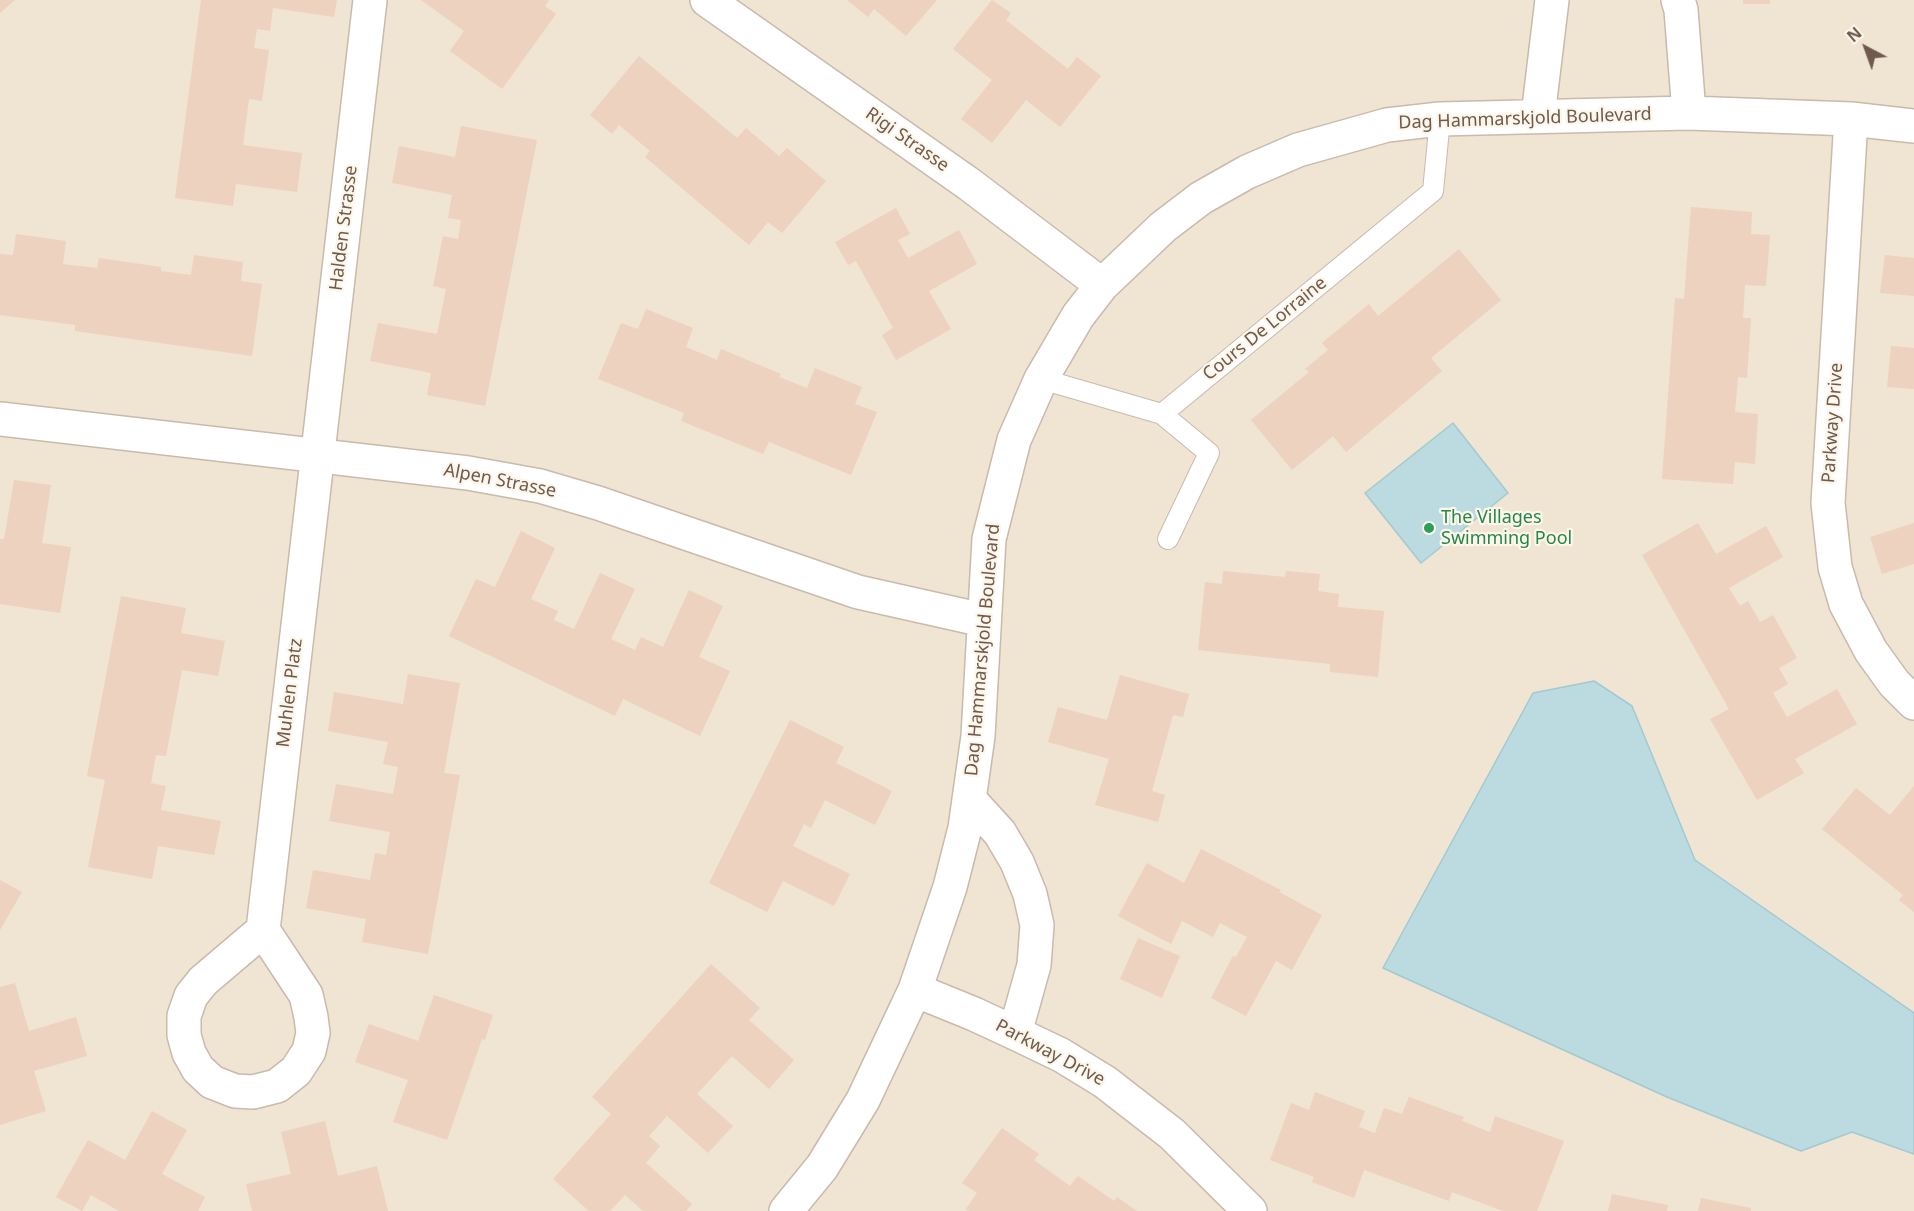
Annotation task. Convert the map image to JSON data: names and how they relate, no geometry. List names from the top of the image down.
{
  "streets": {
    "street": [
      "Dag Hammarskjold Boulevard",
      "Rigi Strasse",
      "Halden Strasse",
      "Parkway Drive",
      "Alpen Strasse",
      "Muhlen Platz"
    ],
    "lane": ["Cours De Lorraine"]
  },
  "crossings": [
    ["Dag Hammarskjold Boulevard", "Rigi Strasse"],
    ["Dag Hammarskjold Boulevard", "Cours De Lorraine"],
    ["Dag Hammarskjold Boulevard", "Parkway Drive"],
    ["Dag Hammarskjold Boulevard", "Alpen Strasse"],
    ["Halden Strasse", "Alpen Strasse"],
    ["Halden Strasse", "Muhlen Platz"],
    ["Alpen Strasse", "Muhlen Platz"]
  ],
  "places": ["The Villages Swimming Pool"],
  "north": "top left"
}
